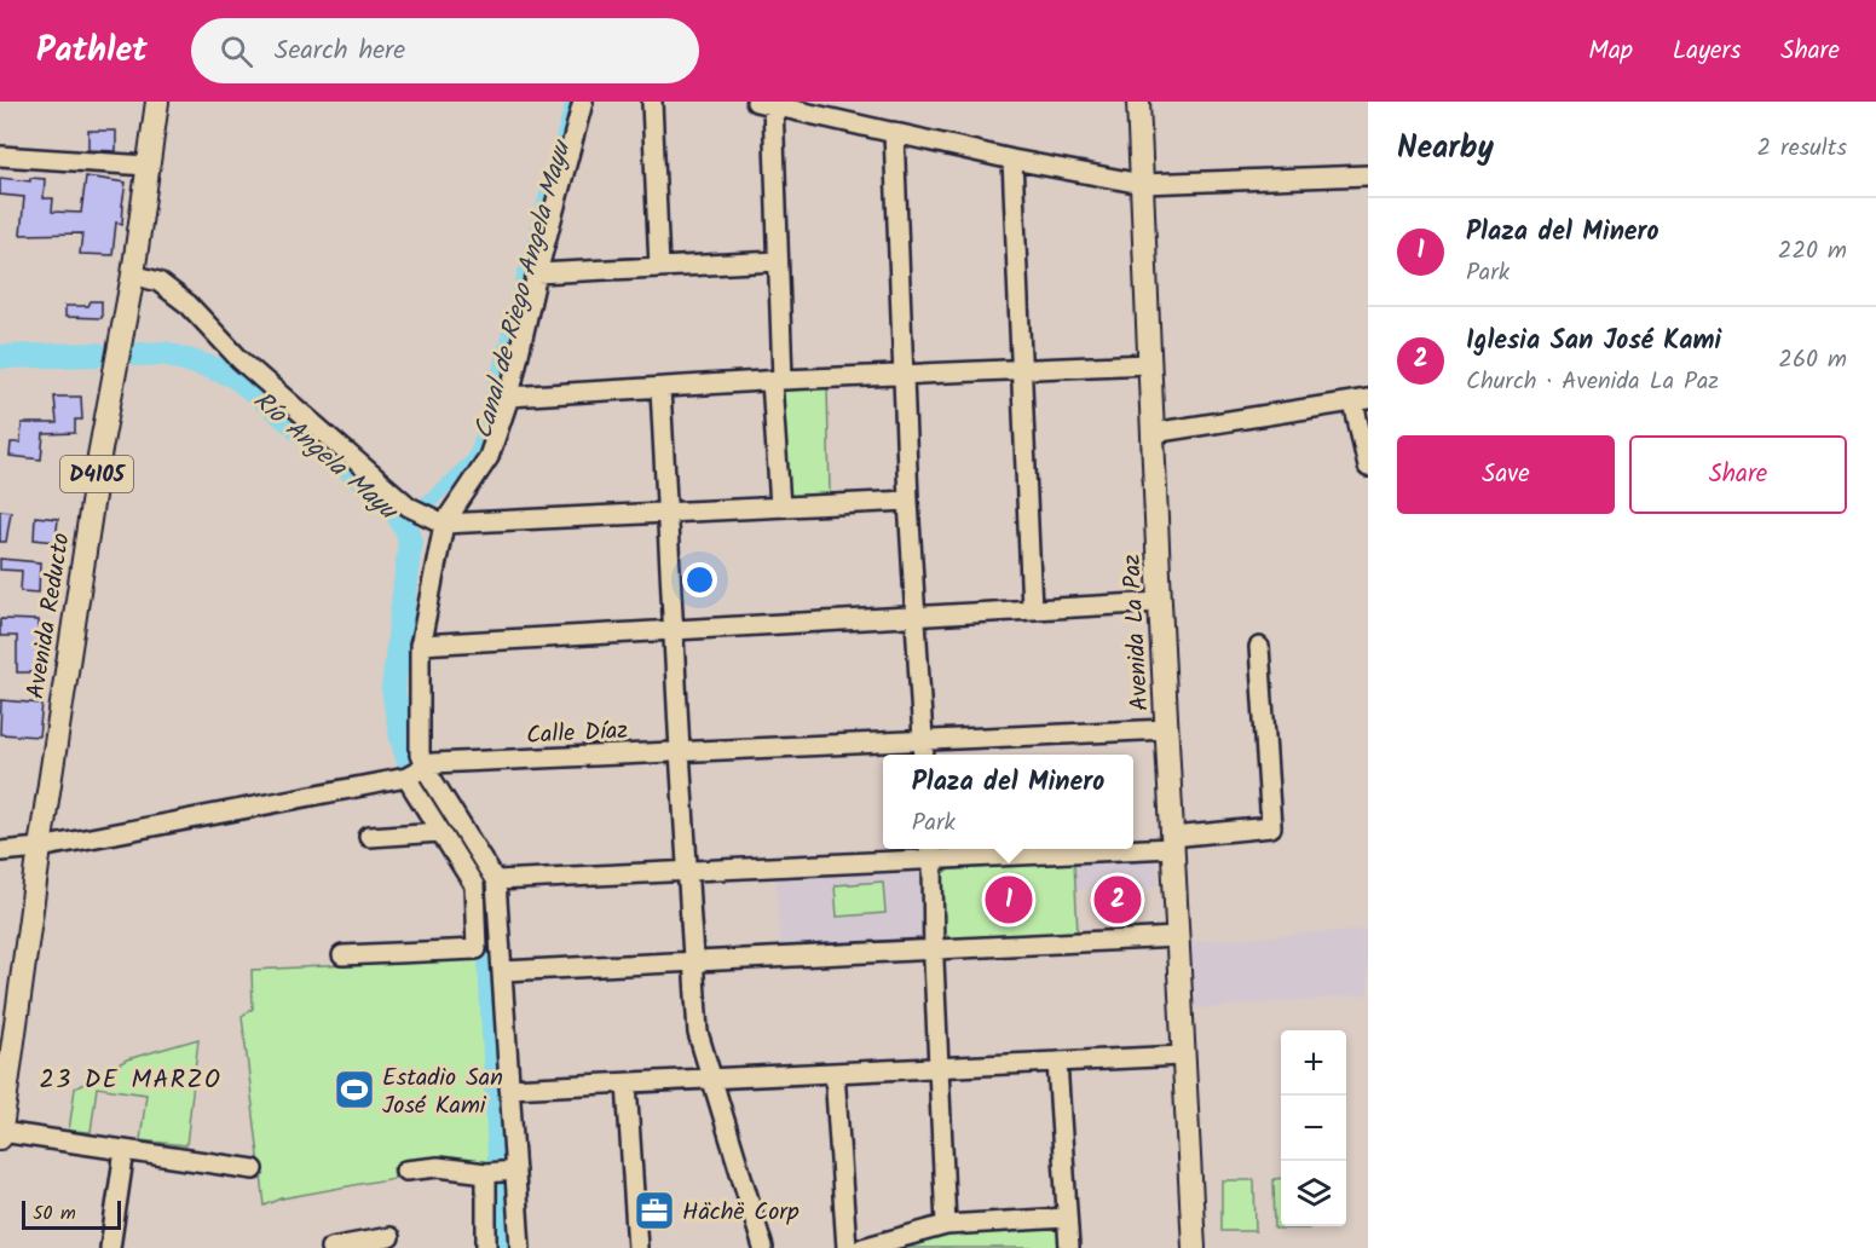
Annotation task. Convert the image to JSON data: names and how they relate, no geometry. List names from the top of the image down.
{
  "streets": {
    "main road": ["D4105", "Avenida Reducto", "Avenida La Paz"],
    "street": ["Calle Díaz"]
  },
  "crossings": [
    ["Avenida Reducto", "Calle Díaz"],
    ["Avenida La Paz", "Calle Díaz"]
  ],
  "districts": ["23 DE MARZO"],
  "water": ["Canal de Riego Angela Mayu", "Río Angela Mayu"],
  "places": {
    "sports": ["Estadio San José Kami"],
    "office": ["Hächë Corp"]
  },
  "scale_bar": "50 m",
  "page": {
    "header": "Pathlet",
    "search": "Search here",
    "nav": ["Map", "Layers", "Share"],
    "heading": ["Nearby", "2 results"],
    "list": [
      {
        "mark": "1",
        "name": "Plaza del Minero",
        "note": "Park",
        "value": "220 m"
      },
      {
        "mark": "2",
        "name": "Iglesia San José Kami",
        "note": "Church · Avenida La Paz",
        "value": "260 m"
      }
    ],
    "buttons": ["Save", "Share"],
    "popup": ["Plaza del Minero", "Park"],
    "pins": ["1", "2"],
    "map_buttons": ["+", "−"],
    "scale": "50 m"
  }
}
